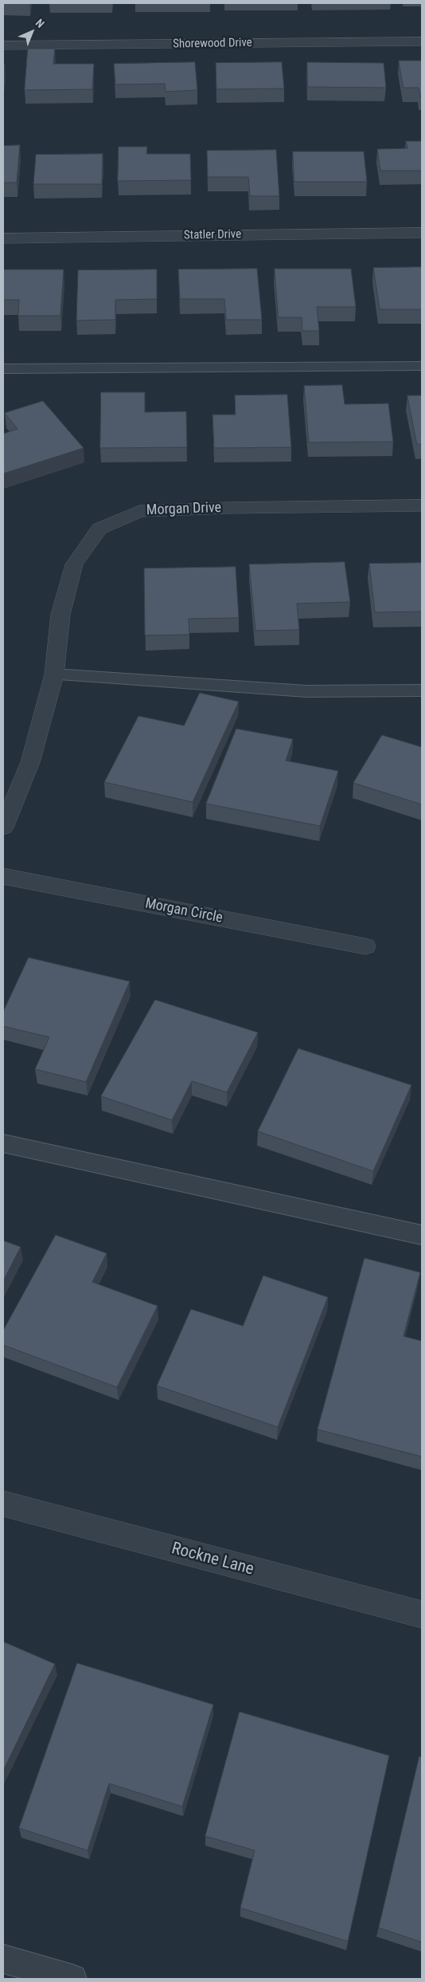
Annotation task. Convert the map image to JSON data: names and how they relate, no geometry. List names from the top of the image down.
{
  "streets": {
    "street": [
      "Shorewood Drive",
      "Statler Drive",
      "Morgan Drive",
      "Morgan Circle",
      "Rockne Lane"
    ]
  },
  "north": "top right"
}
